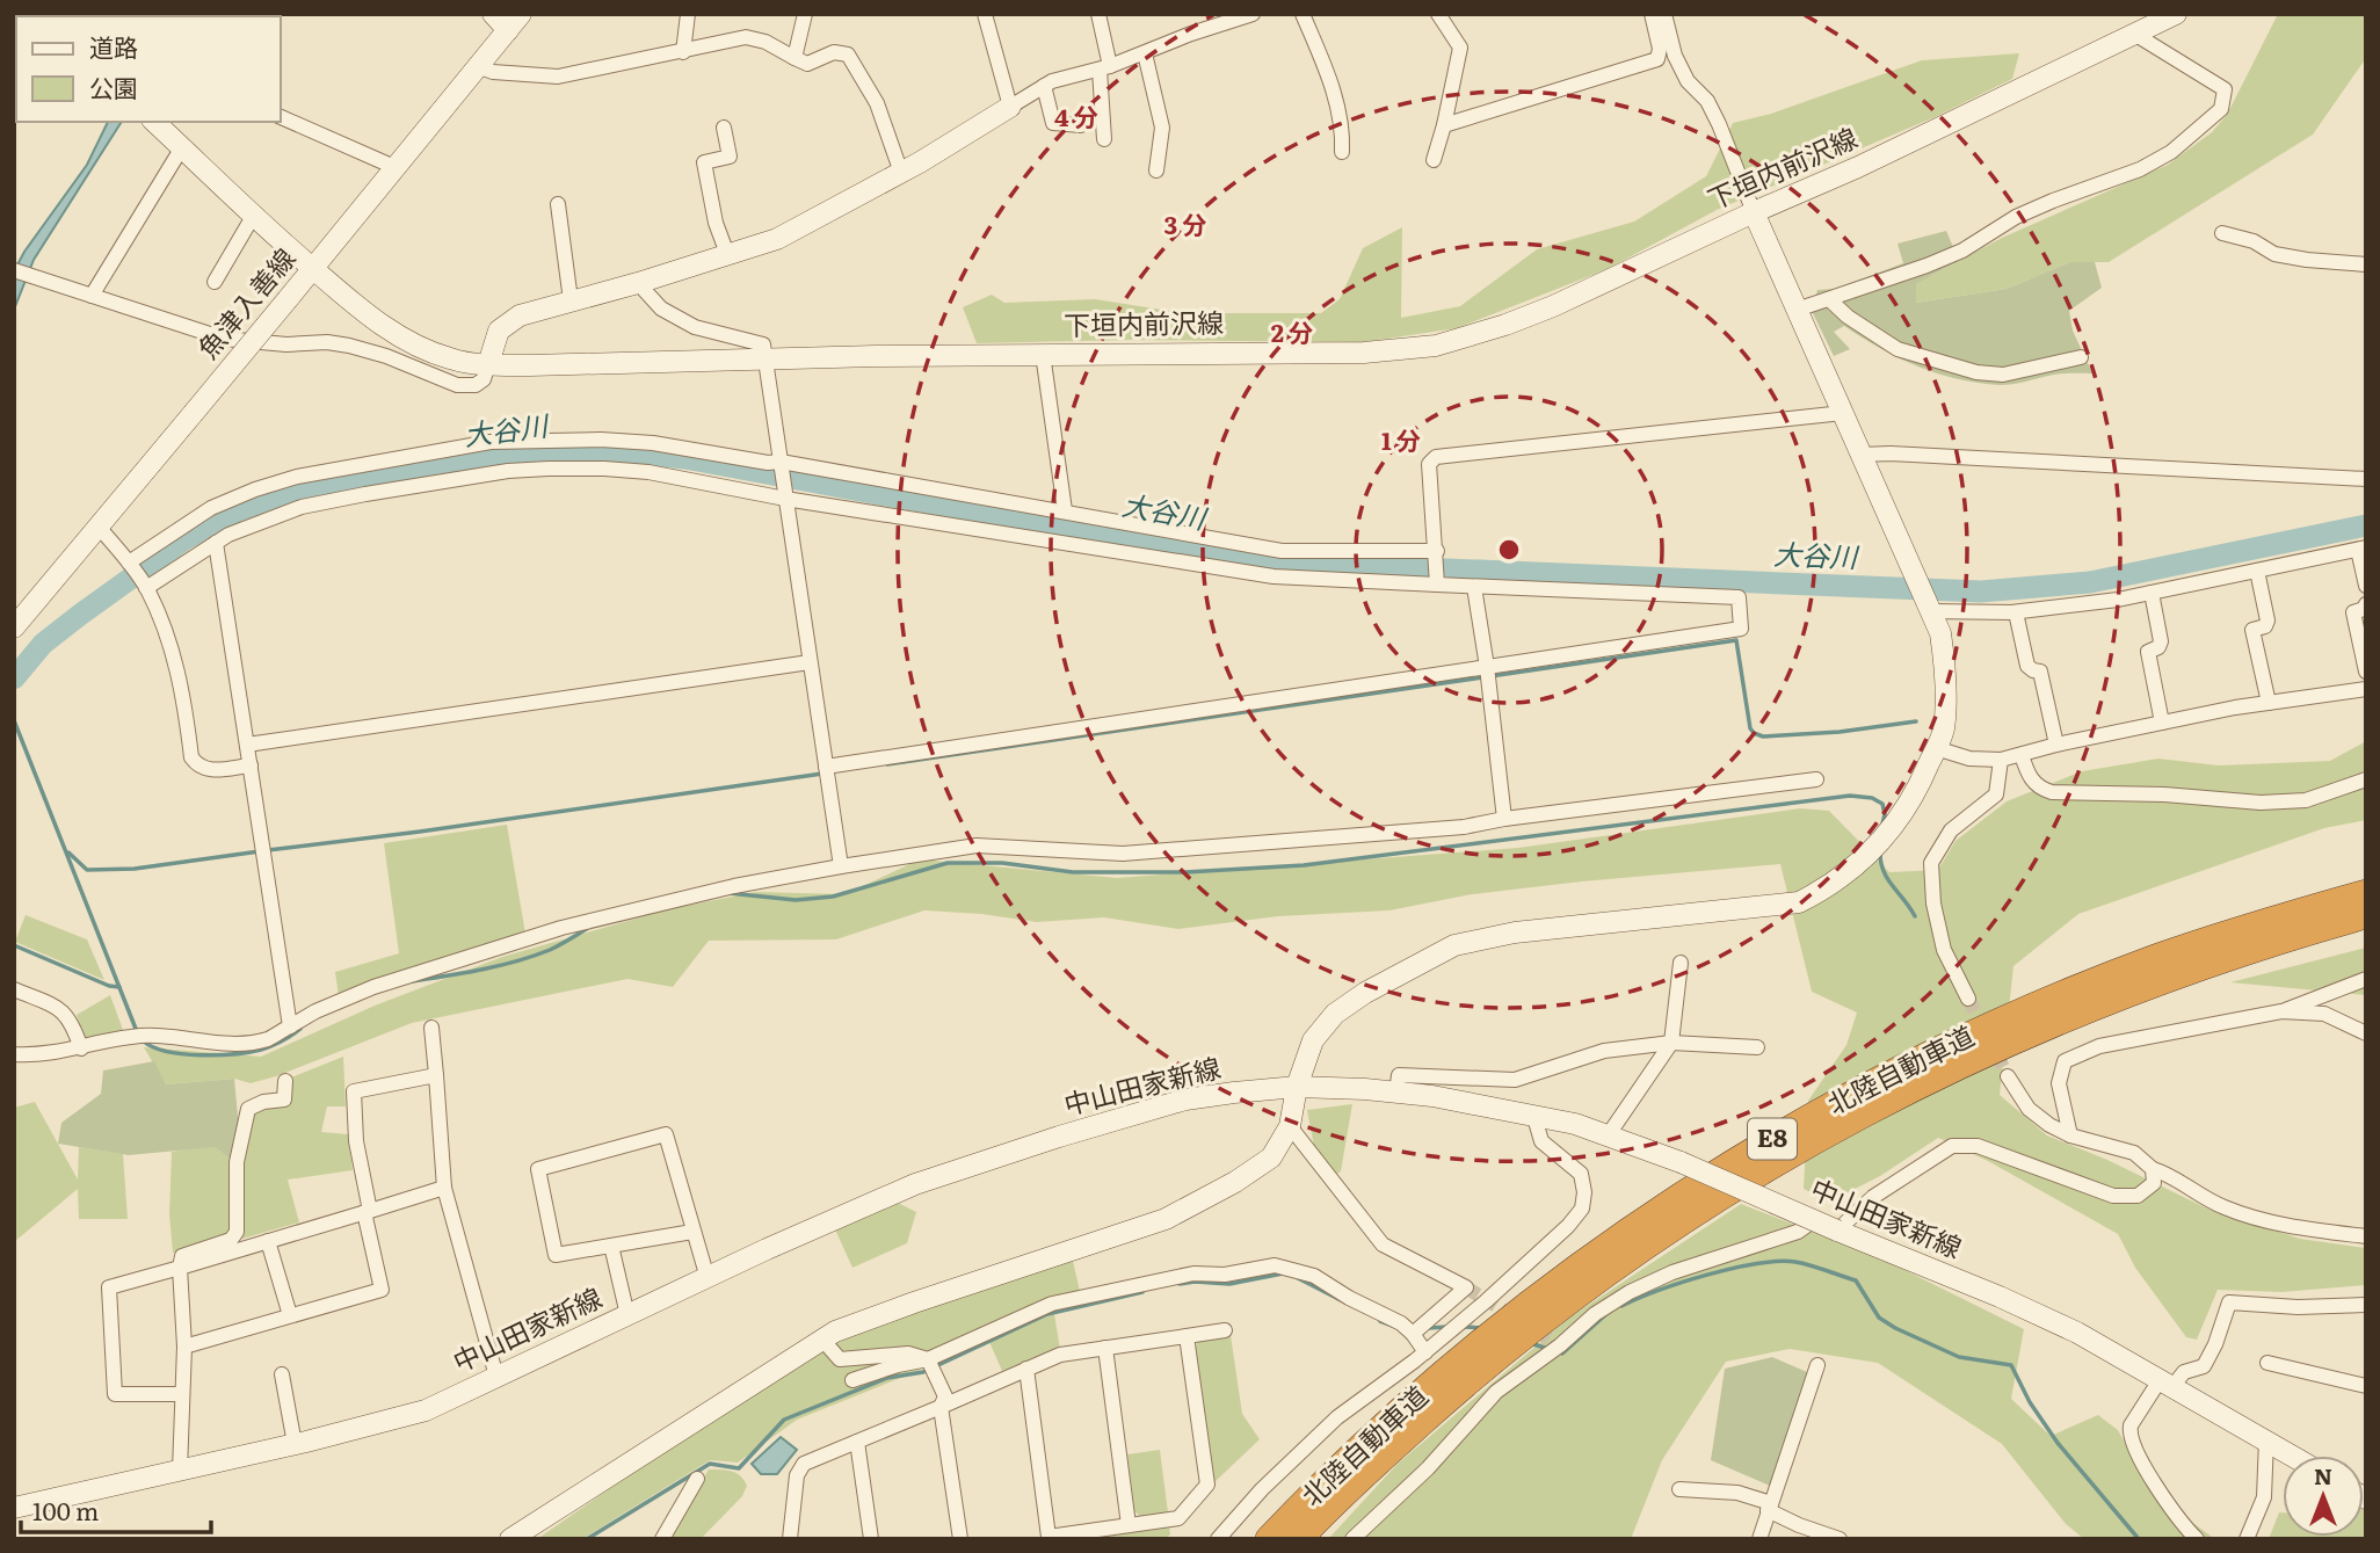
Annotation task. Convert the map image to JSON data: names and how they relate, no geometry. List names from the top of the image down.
{
  "streets": {
    "highway": ["北陸自動車道", "E8"],
    "main road": ["下垣内前沢線", "魚津入善線", "中山田家新線"]
  },
  "crossings": [
    ["下垣内前沢線", "魚津入善線"]
  ],
  "water": ["大谷川"],
  "legend": ["道路", "公園"],
  "scale_bar": "100 m",
  "north": "top",
  "rings": [
    "4 分",
    "3 分",
    "2 分",
    "1 分"
  ]
}
